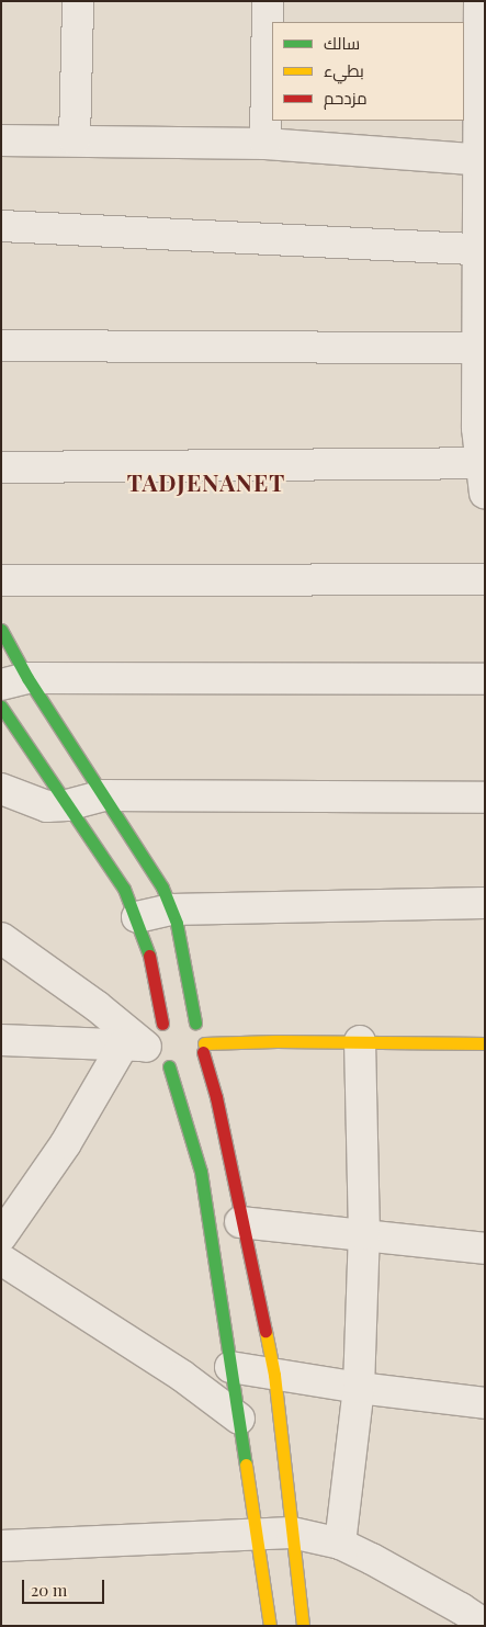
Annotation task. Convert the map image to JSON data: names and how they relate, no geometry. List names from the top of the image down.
{
  "districts": ["TADJENANET"],
  "legend": ["سالك", "بطيء", "مزدحم"],
  "scale_bar": "20 m"
}
